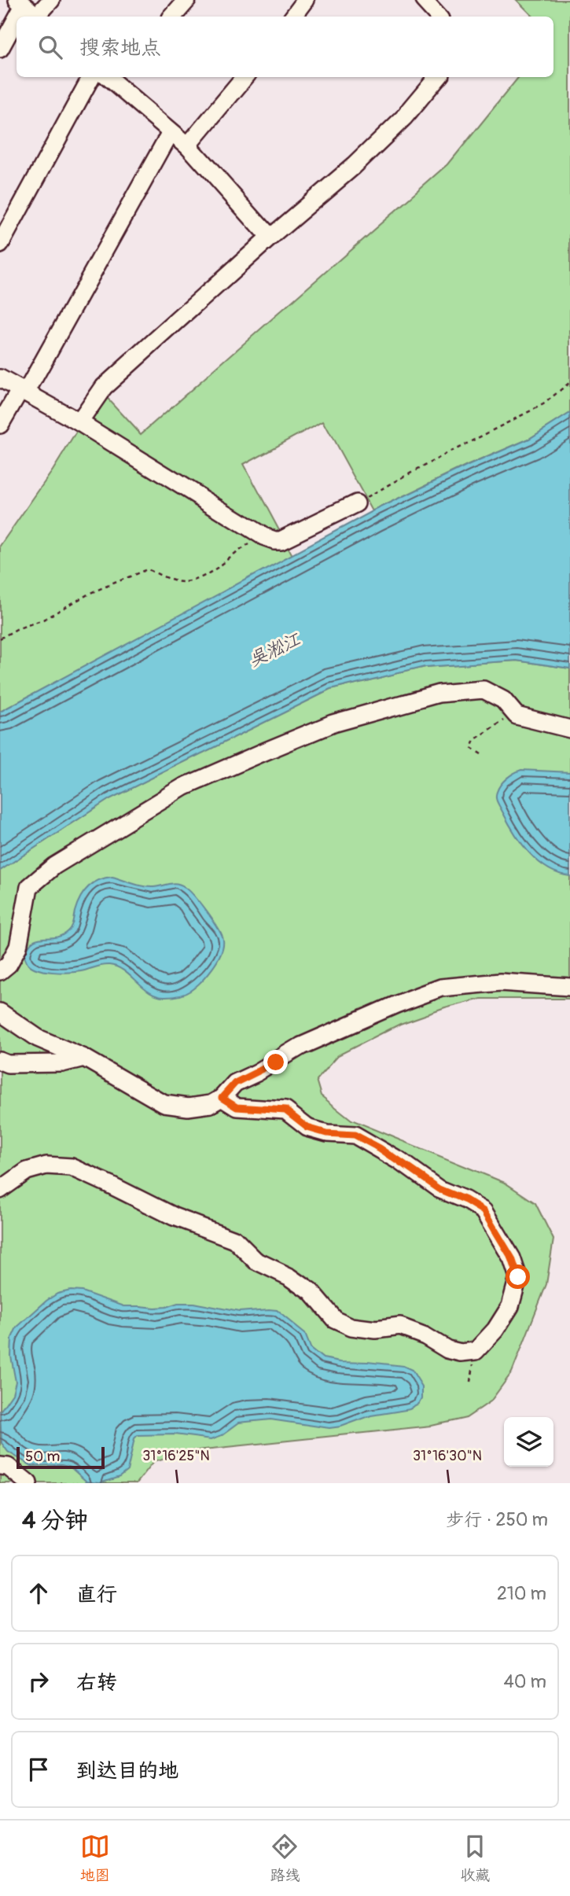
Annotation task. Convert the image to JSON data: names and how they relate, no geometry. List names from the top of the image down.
{
  "water": ["吴淞江"],
  "scale_bar": "50 m",
  "page": {
    "search": "搜索地点",
    "scale": "50 m",
    "heading": ["4 分钟", "步行 · 250 m"],
    "list": [
      ["直行", "210 m"],
      ["右转", "40 m"],
      "到达目的地"
    ],
    "nav": ["地图", "路线", "收藏"]
  },
  "coordinates": ["31°16'25\"N", "31°16'30\"N"]
}
